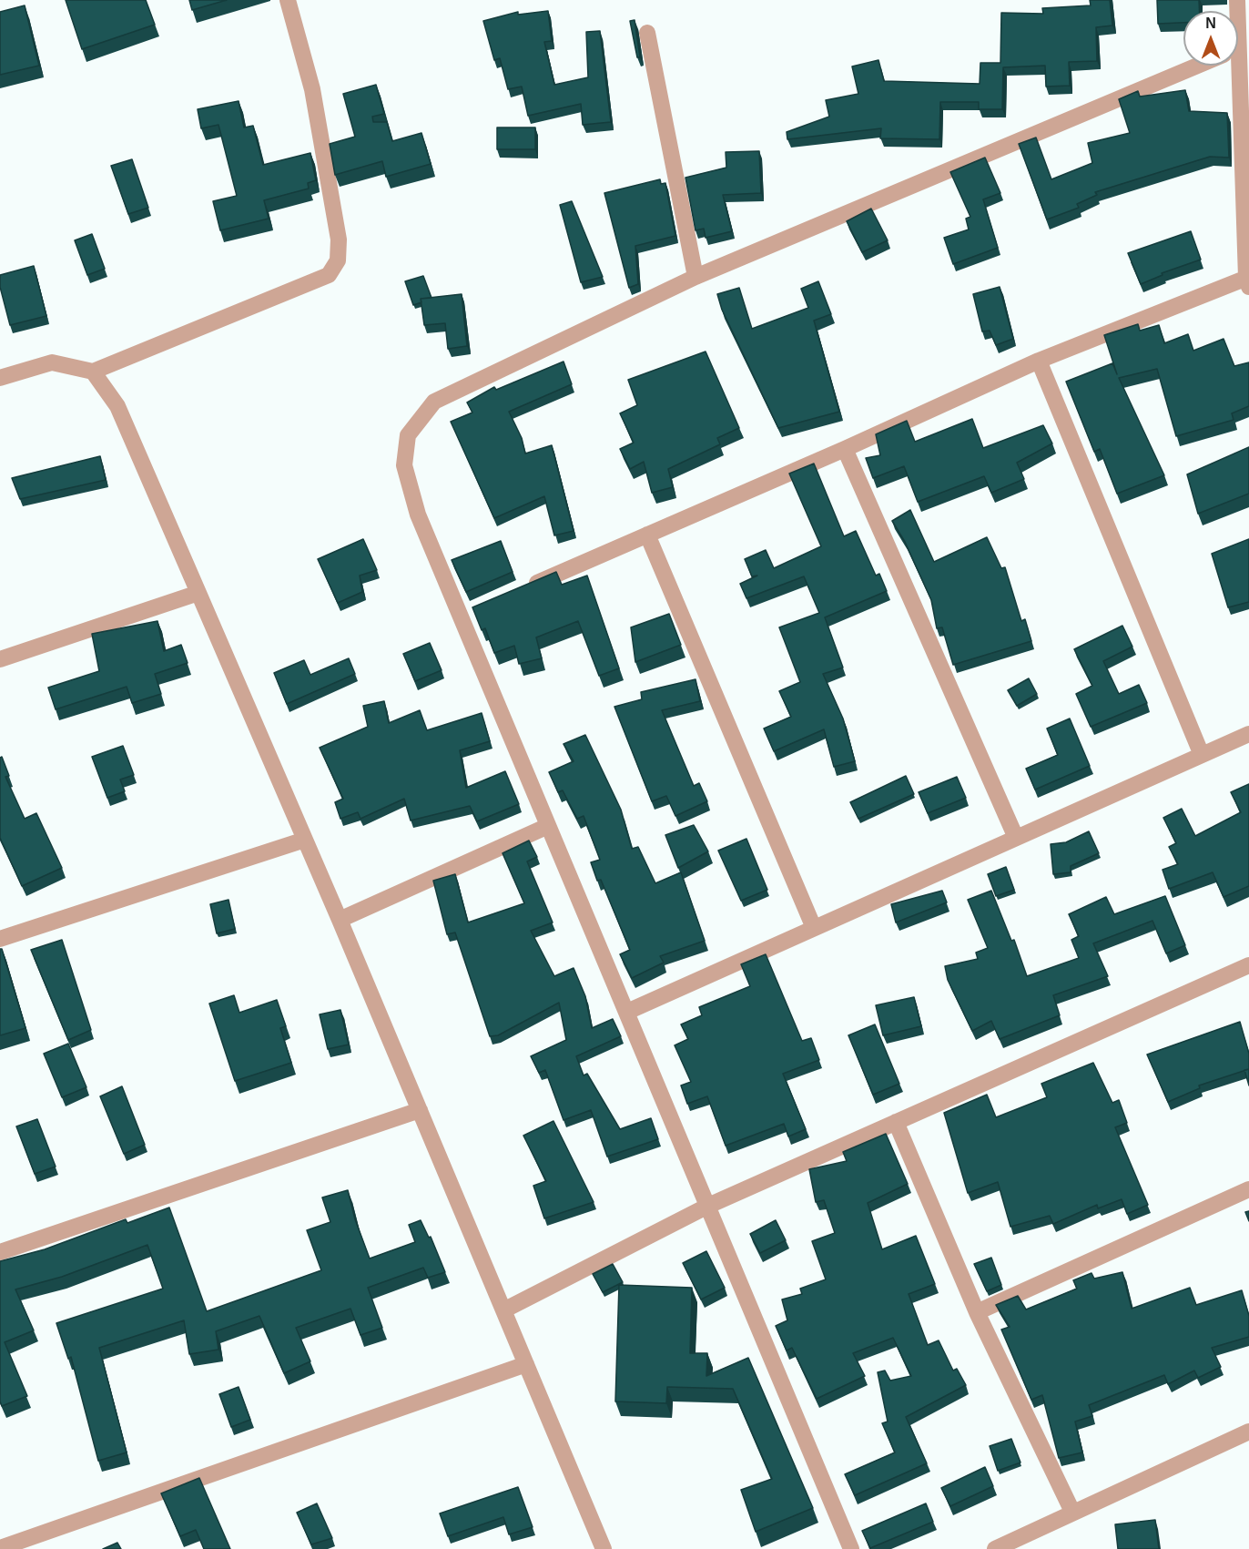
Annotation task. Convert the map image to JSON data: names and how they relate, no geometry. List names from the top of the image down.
{
  "north": "top"
}
